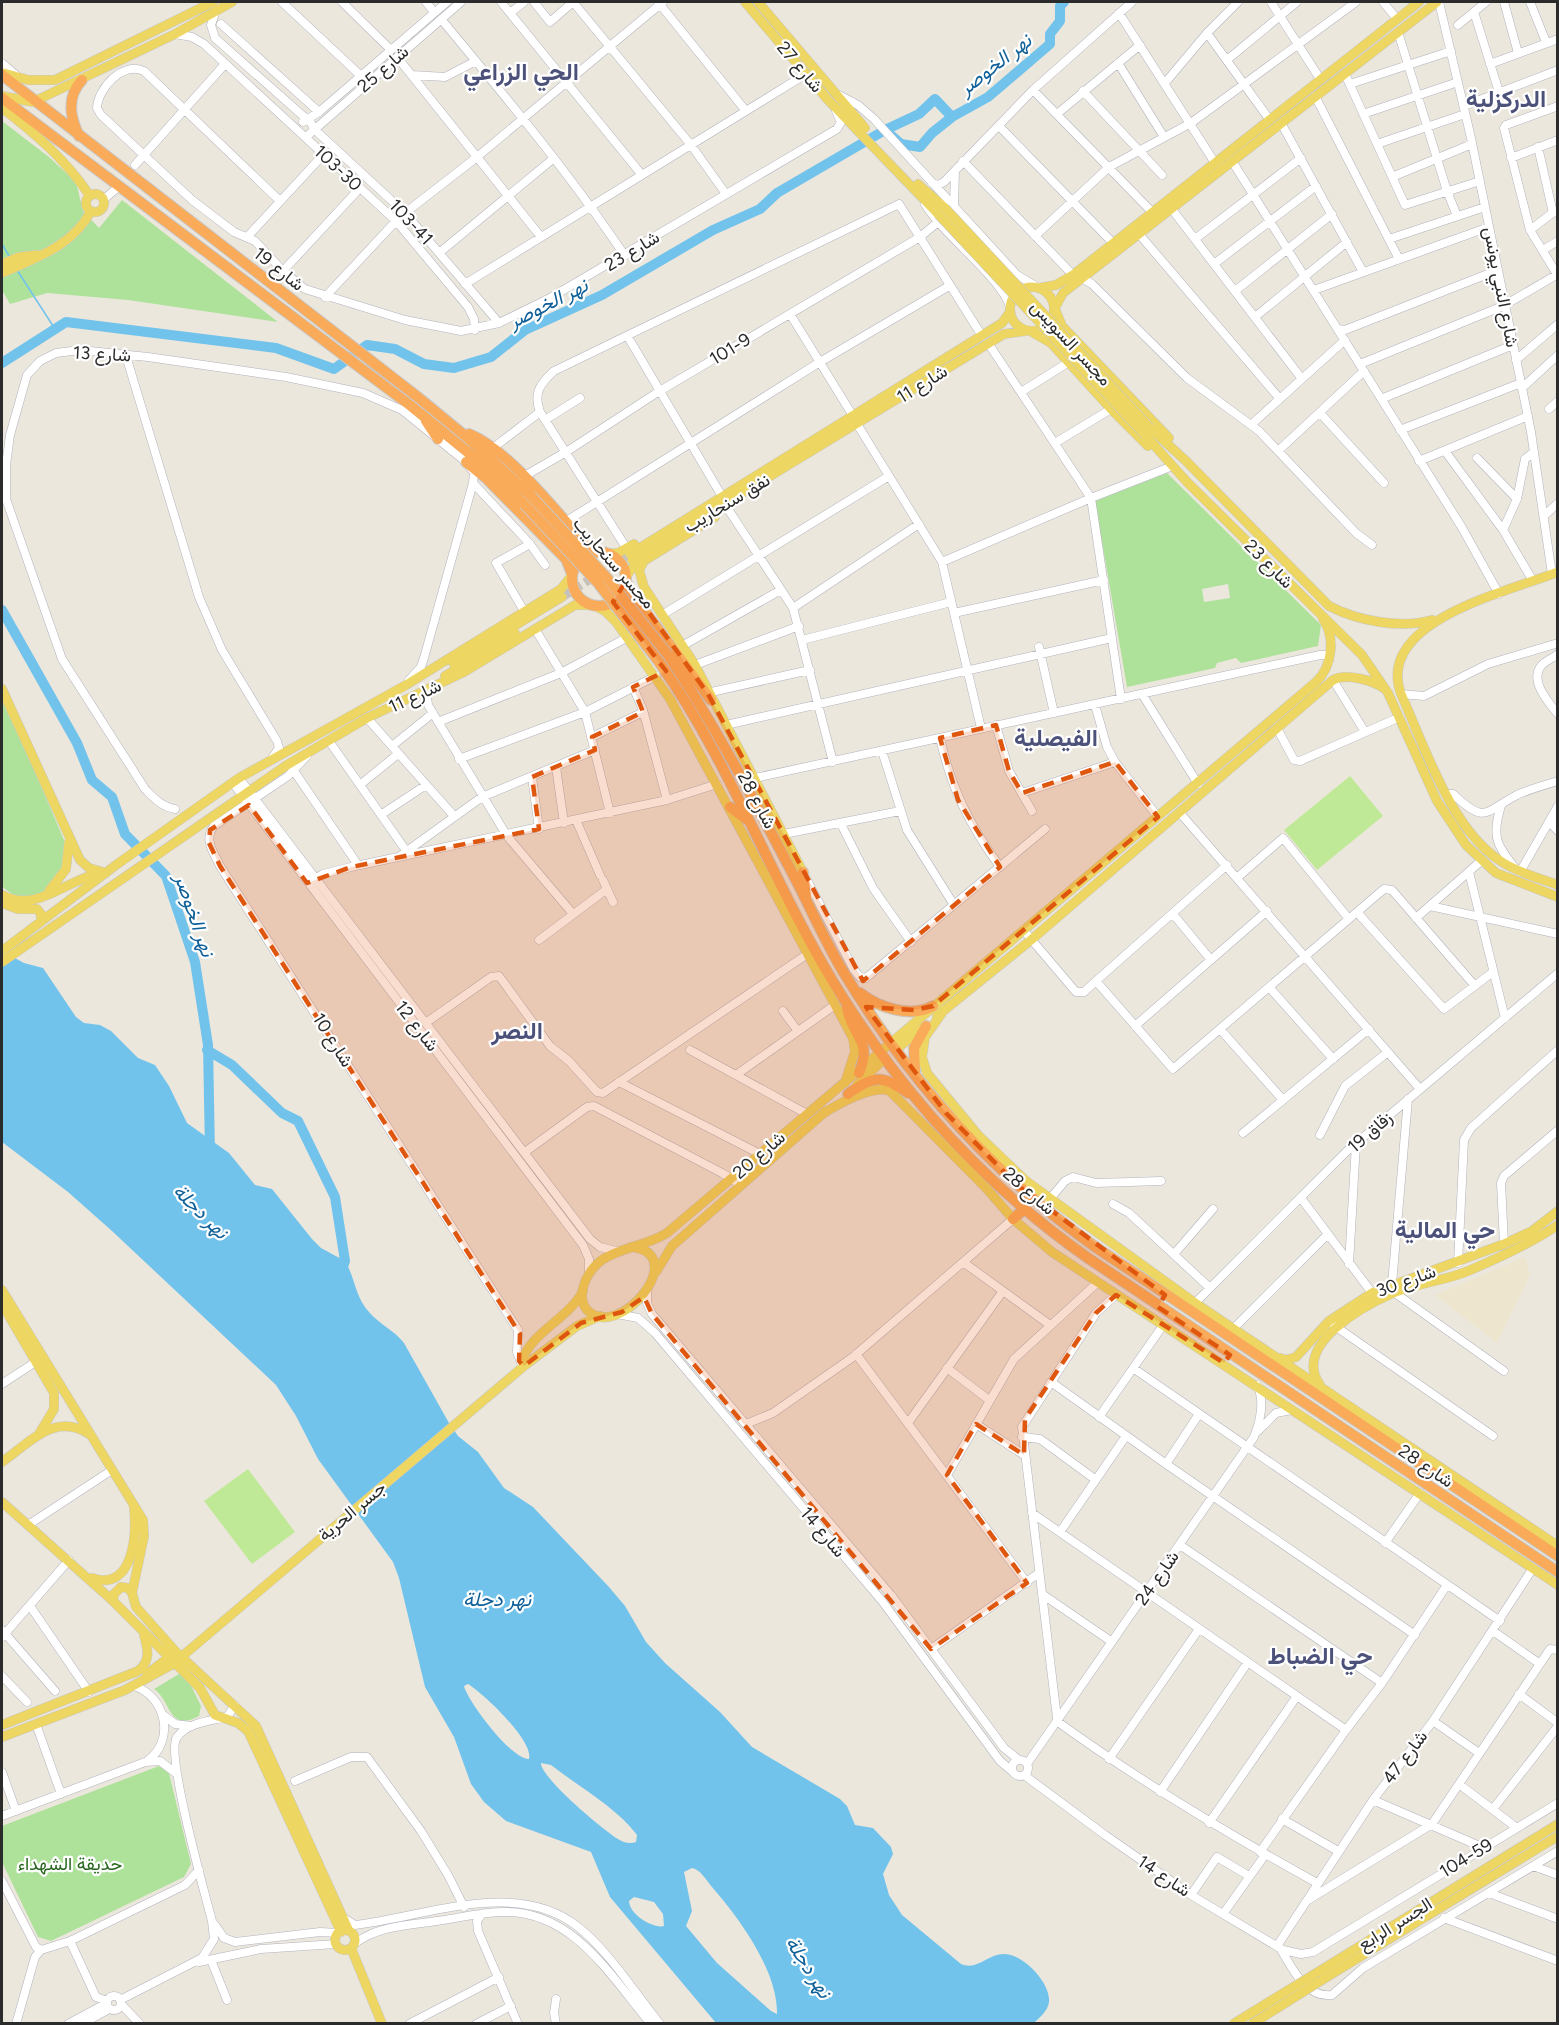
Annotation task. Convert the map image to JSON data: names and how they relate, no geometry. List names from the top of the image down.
{
  "streets": {
    "highway": ["شارع 19", "مجسر سنحاريب", "شارع 28"],
    "main road": [
      "شارع 27",
      "شارع 23",
      "مجسر السويس",
      "شارع 11",
      "نفق سنحاريب",
      "شارع 20",
      "شارع 30",
      "جسر الحرية",
      "الجسر الرابع"
    ],
    "street": [
      "شارع 25",
      "103-30",
      "103-41",
      "شارع النبي يونس",
      "101-9",
      "شارع 13",
      "شارع 12",
      "شارع 10",
      "زقاق 19",
      "شارع 14",
      "شارع 24",
      "شارع 47",
      "104-59"
    ]
  },
  "crossings": [
    ["شارع 27", "شارع 23"],
    ["شارع 25", "103-30"],
    ["شارع 25", "103-41"],
    ["103-30", "103-41"],
    ["103-30", "شارع 23"],
    ["103-41", "شارع 23"],
    ["شارع 23", "مجسر السويس"],
    ["شارع 19", "مجسر سنحاريب"],
    ["مجسر السويس", "101-9"],
    ["شارع 11", "نفق سنحاريب"],
    ["شارع 11", "شارع 12"],
    ["شارع 11", "شارع 10"],
    ["مجسر سنحاريب", "شارع 28"],
    ["شارع 28", "شارع 20"],
    ["شارع 12", "شارع 10"],
    ["شارع 12", "شارع 20"],
    ["شارع 12", "جسر الحرية"],
    ["شارع 12", "شارع 14"],
    ["شارع 10", "جسر الحرية"],
    ["شارع 20", "جسر الحرية"],
    ["شارع 20", "شارع 14"],
    ["جسر الحرية", "شارع 14"],
    ["شارع 14", "شارع 24"],
    ["شارع 14", "شارع 47"],
    ["شارع 14", "104-59"],
    ["شارع 47", "104-59"]
  ],
  "districts": [
    "الحي الزراعي",
    "الدركزلية",
    "الفيصلية",
    "النصر",
    "حي المالية",
    "حي الضباط"
  ],
  "water": ["نهر الخوصر", "نهر دجلة"],
  "parks": ["حديقة الشهداء"]
}
